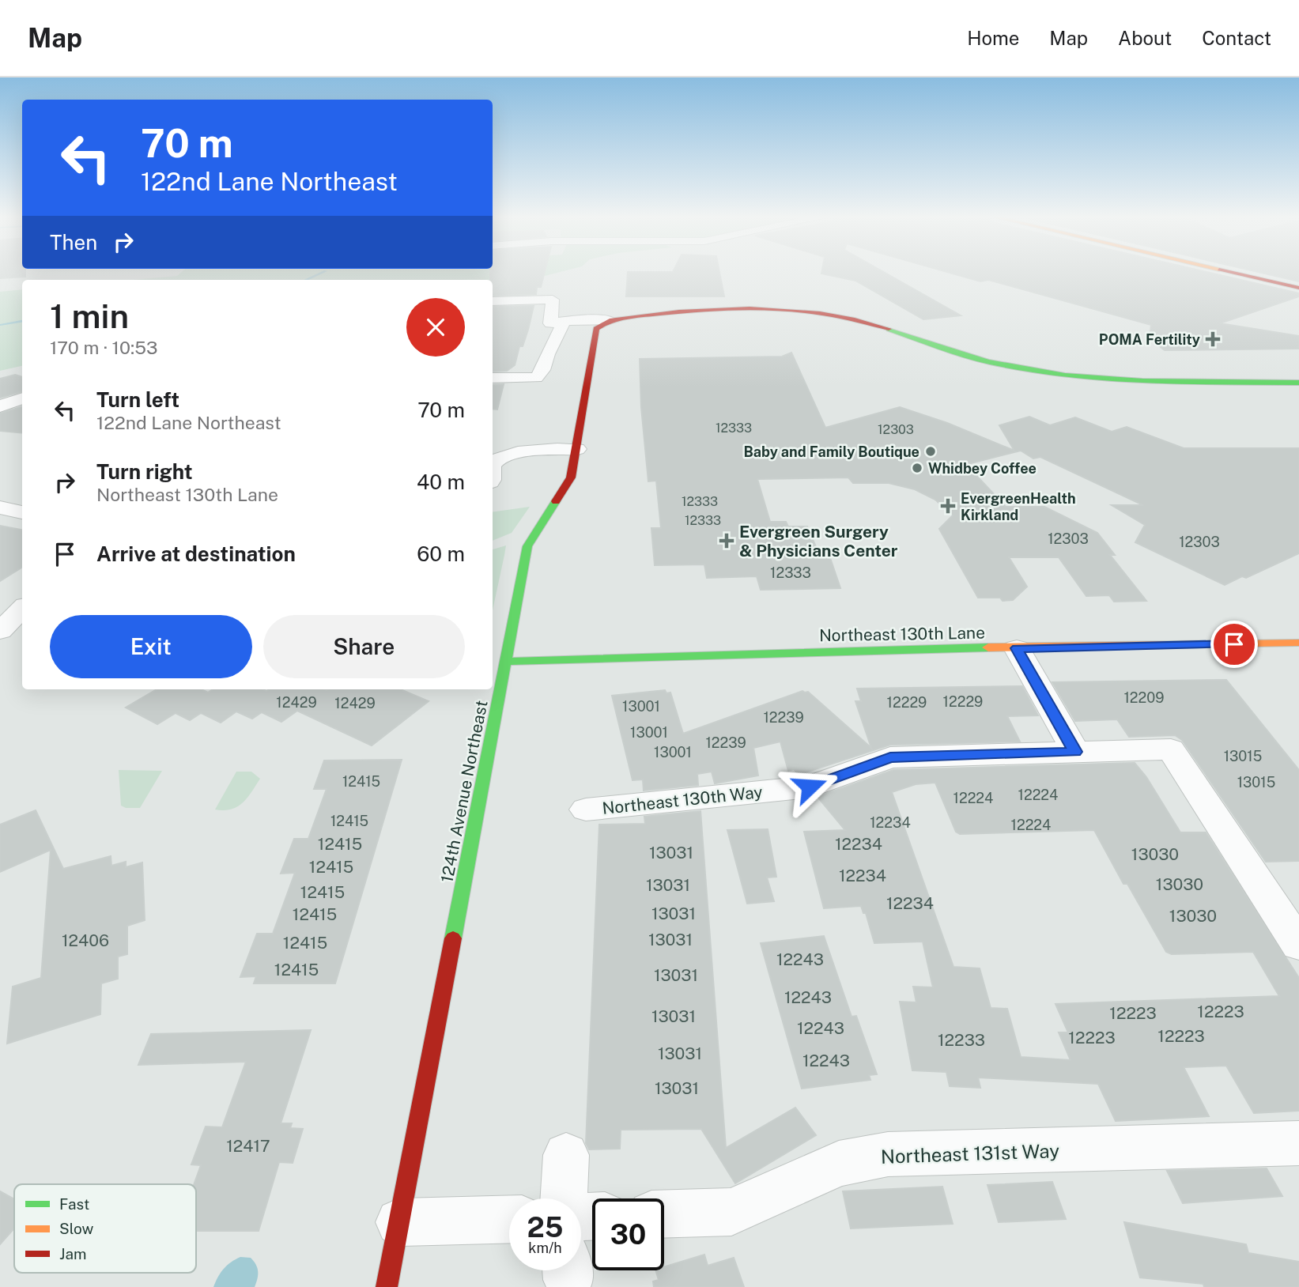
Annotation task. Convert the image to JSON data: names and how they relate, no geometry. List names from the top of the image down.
{
  "streets": {
    "street": [
      "Northeast 130th Lane",
      "124th Avenue Northeast",
      "Northeast 130th Way",
      "Northeast 131st Way"
    ]
  },
  "crossings": [
    ["Northeast 130th Lane", "124th Avenue Northeast"]
  ],
  "places": {
    "health": ["POMA Fertility", "EvergreenHealth Kirkland", "Evergreen Surgery & Physicians Center"],
    "other": ["Baby and Family Boutique", "Whidbey Coffee"]
  },
  "house_numbers": [
    "12333",
    "12303",
    "12333",
    "12333",
    "12303",
    "12303",
    "12333",
    "12209",
    "12229",
    "12429",
    "12229",
    "12429",
    "13001",
    "12239",
    "13001",
    "12239",
    "13001",
    "13015",
    "12415",
    "13015",
    "12224",
    "12224",
    "12415",
    "12234",
    "12224",
    "12415",
    "12234",
    "13031",
    "13030",
    "12415",
    "12234",
    "13030",
    "13031",
    "12415",
    "12234",
    "13031",
    "12415",
    "13030",
    "13031",
    "12406",
    "12415",
    "12243",
    "12415",
    "13031",
    "12243",
    "12223",
    "12223",
    "13031",
    "12243",
    "12223",
    "12223",
    "12233",
    "13031",
    "12243",
    "13031",
    "12417"
  ],
  "legend": ["Fast", "Slow", "Jam"],
  "page": {
    "header": "Map",
    "nav": [
      "Home",
      "Map",
      "About",
      "Contact"
    ],
    "turn": ["70 m", "122nd Lane Northeast"],
    "then": "Then",
    "heading": ["1 min", "170 m · 10:53"],
    "list": [
      {
        "name": "Turn left",
        "note": "122nd Lane Northeast",
        "value": "70 m"
      },
      {
        "name": "Turn right",
        "note": "Northeast 130th Lane",
        "value": "40 m"
      },
      {
        "name": "Arrive at destination",
        "value": "60 m"
      }
    ],
    "buttons": ["Exit", "Share"],
    "speed": "25 km/h",
    "limit": "30"
  }
}
